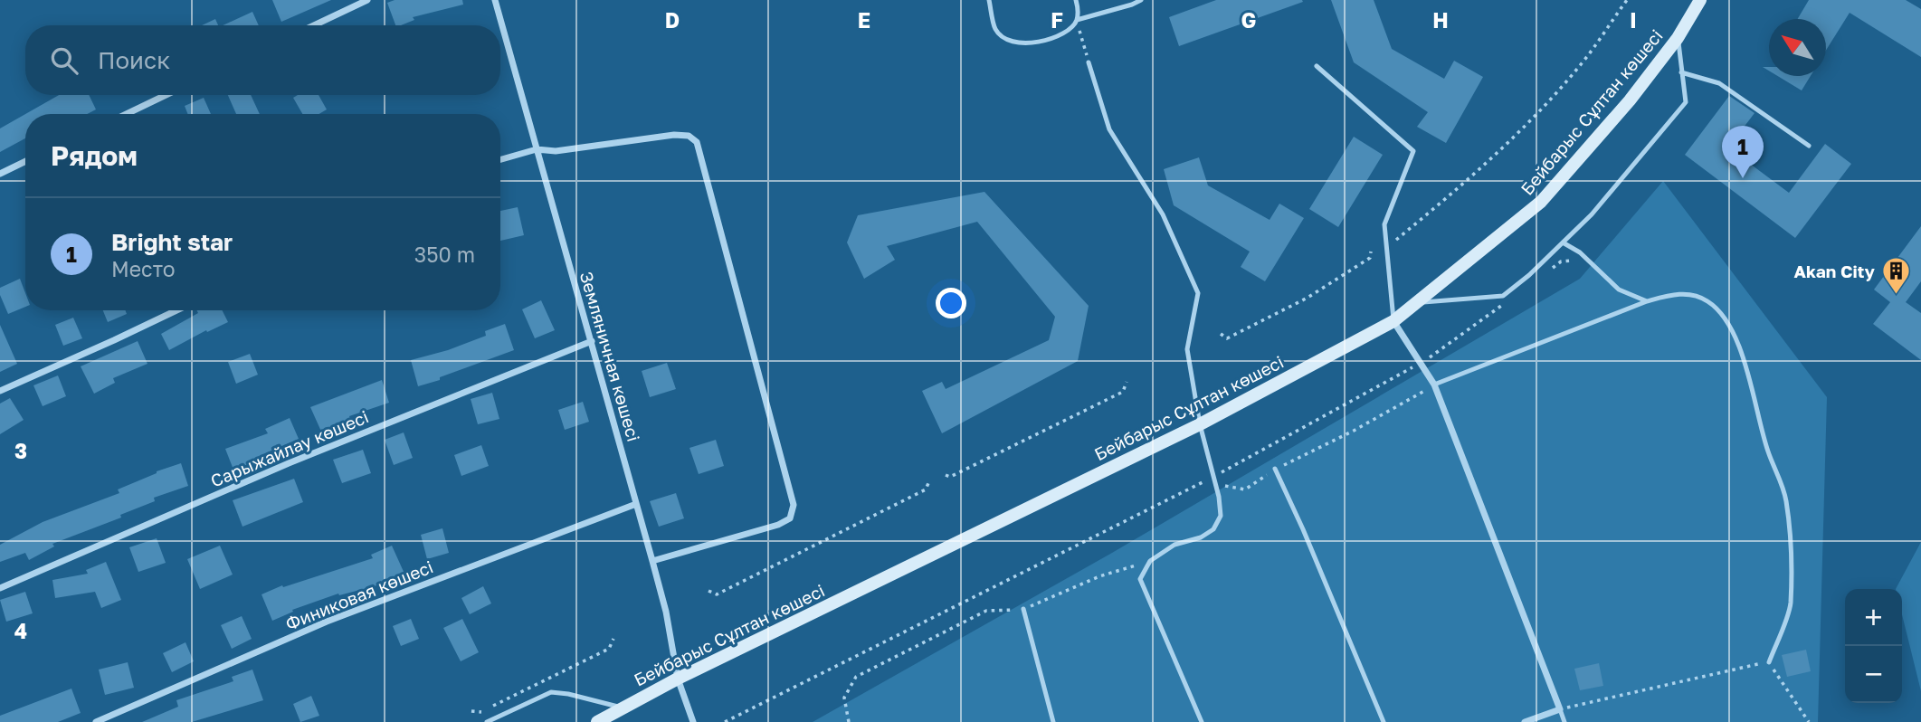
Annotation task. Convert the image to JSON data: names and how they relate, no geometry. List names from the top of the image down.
{
  "streets": {
    "street": [
      "Бейбарыс Сұлтан көшесі",
      "Земляничная көшесі",
      "Сарыжайлау көшесі",
      "Финиковая көшесі"
    ]
  },
  "crossings": [
    ["Бейбарыс Сұлтан көшесі", "Земляничная көшесі"],
    ["Земляничная көшесі", "Сарыжайлау көшесі"],
    ["Земляничная көшесі", "Финиковая көшесі"]
  ],
  "places": {
    "building": ["Akan City"]
  },
  "north": "top left",
  "page": {
    "search": "Поиск",
    "heading": "Рядом",
    "pins": "1",
    "list": [
      {
        "mark": "1",
        "name": "Bright star",
        "note": "Место",
        "value": "350 m"
      }
    ],
    "map_buttons": ["+", "−"]
  },
  "grid": {
    "columns": [
      "D",
      "E",
      "F",
      "G",
      "H",
      "I"
    ],
    "rows": ["3", "4"]
  }
}
